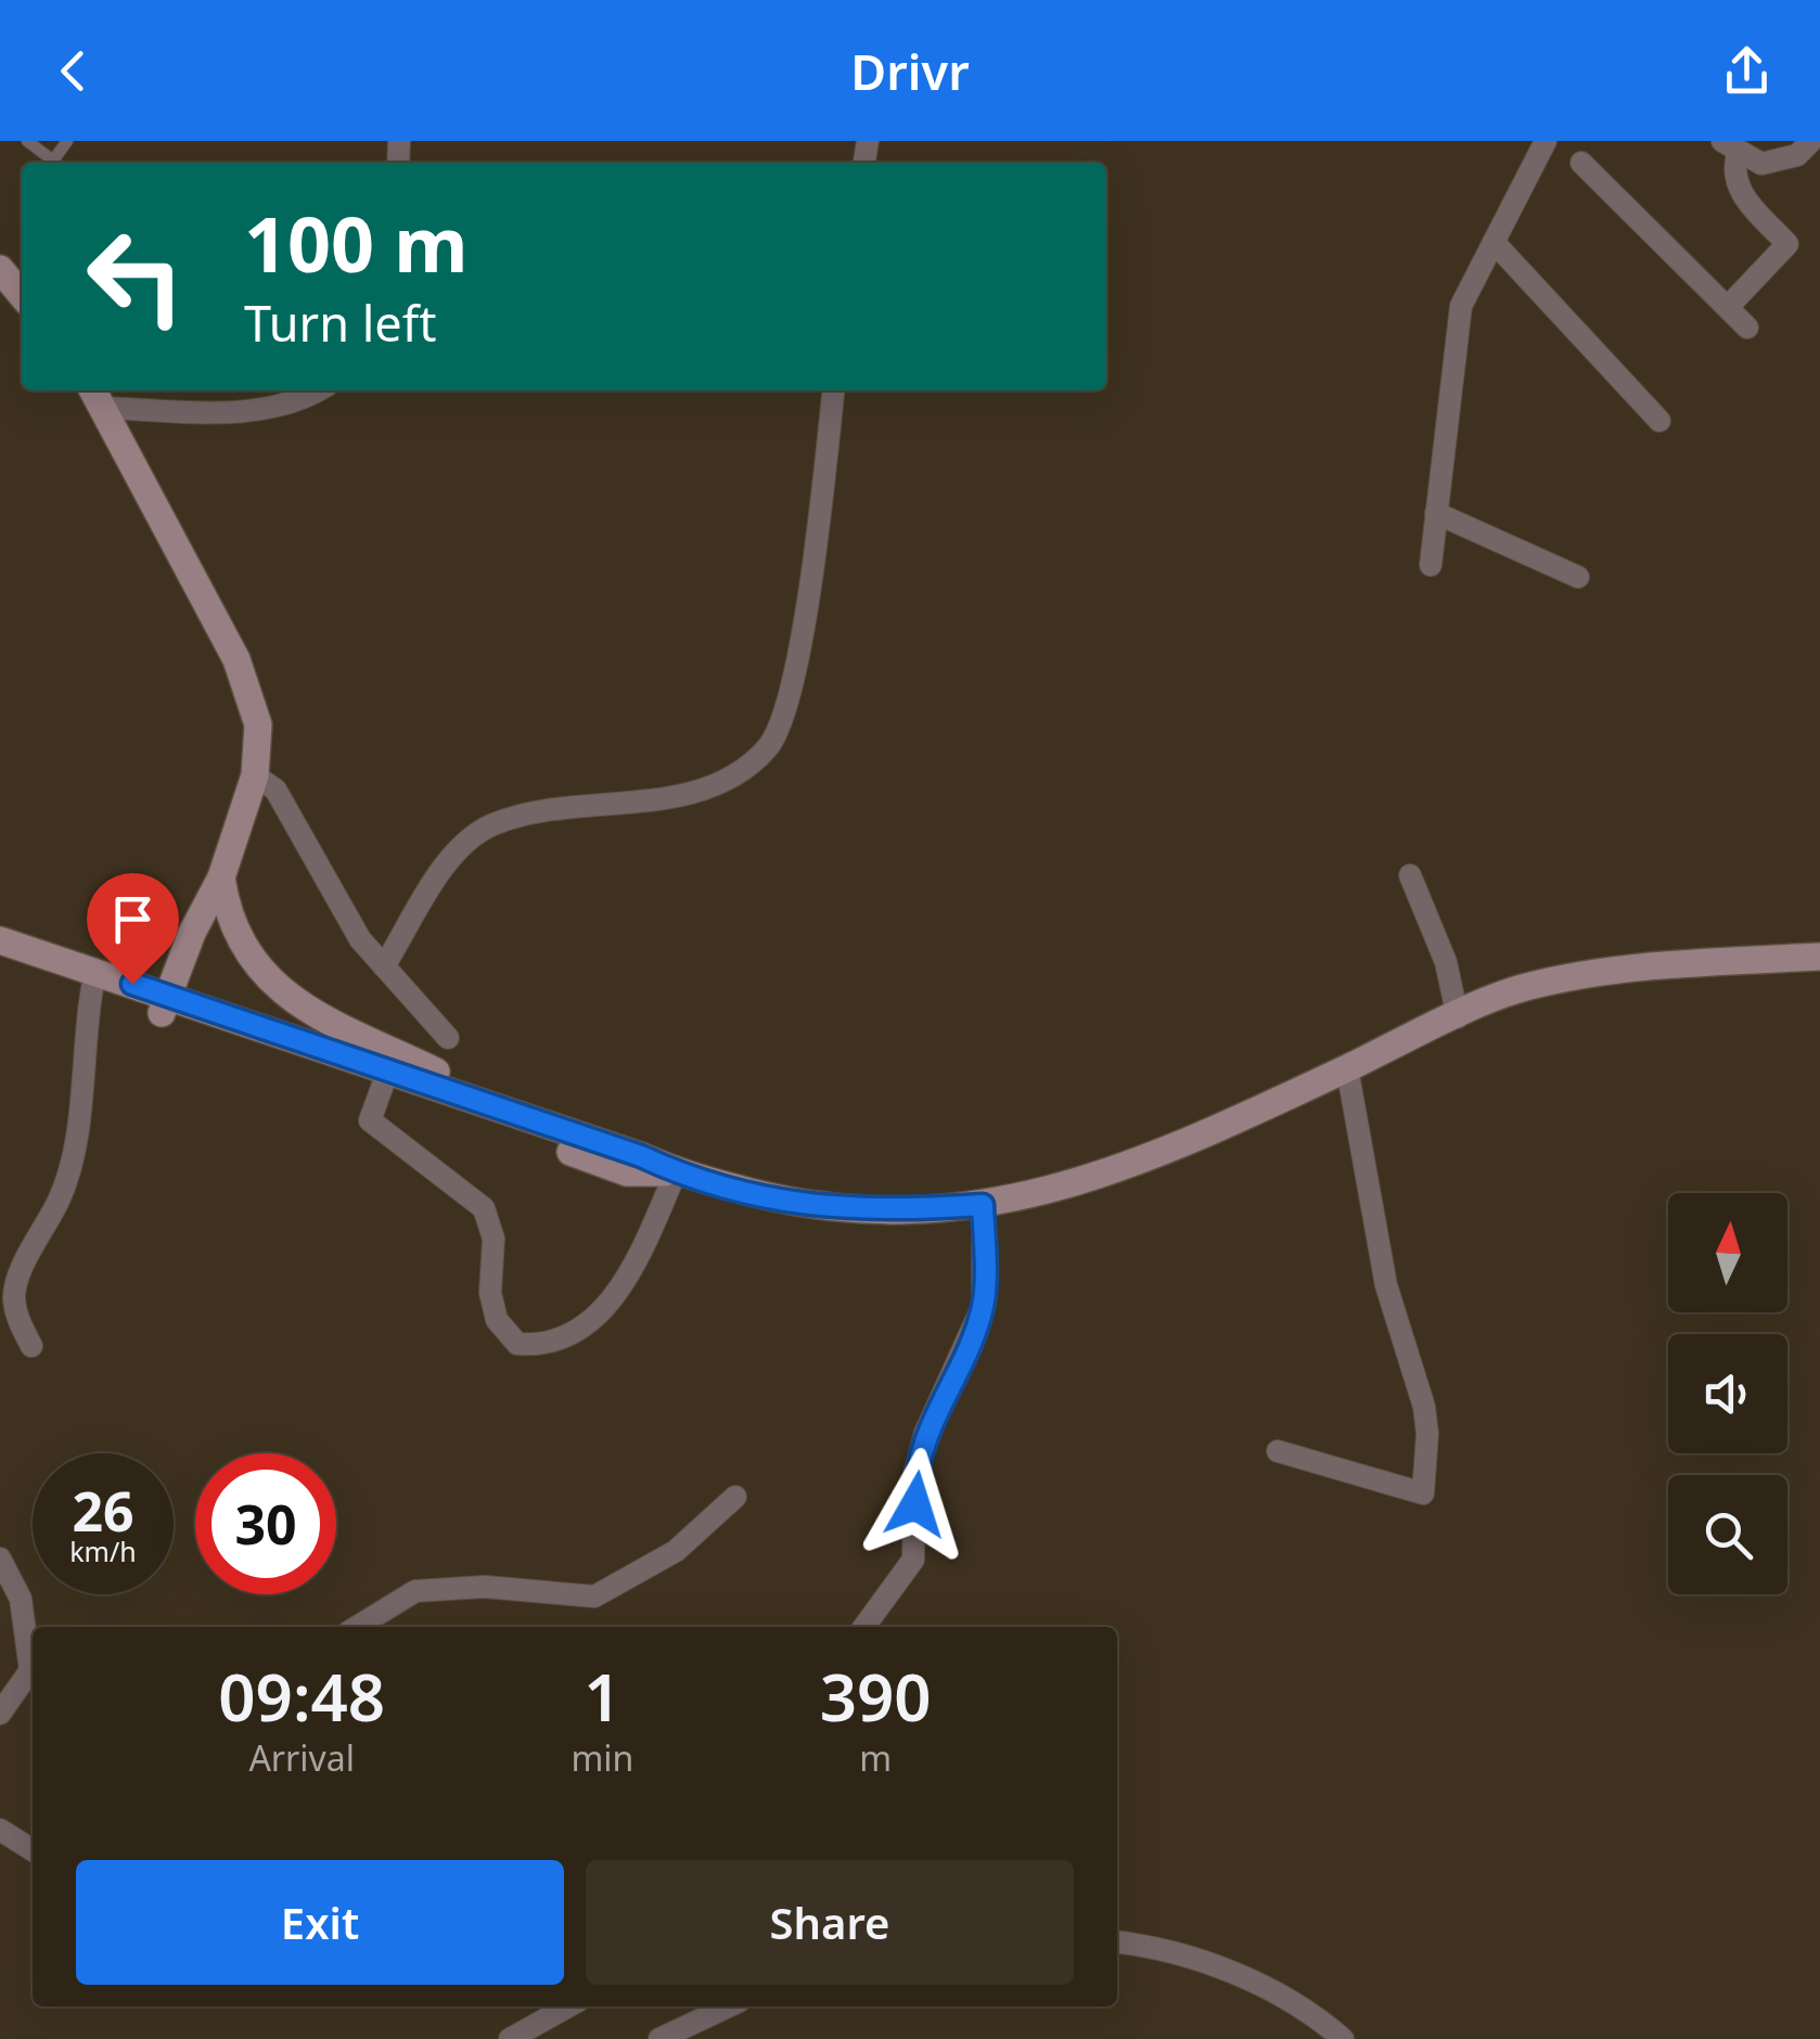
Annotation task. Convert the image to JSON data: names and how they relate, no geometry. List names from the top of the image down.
{
  "north": "top",
  "page": {
    "header": "Drivr",
    "turn": ["100 m", "Turn left"],
    "speed": "26 km/h",
    "limit": "30",
    "eta": [
      "09:48",
      "Arrival",
      "1",
      "min",
      "390",
      "m"
    ],
    "buttons": ["Exit", "Share"]
  }
}
